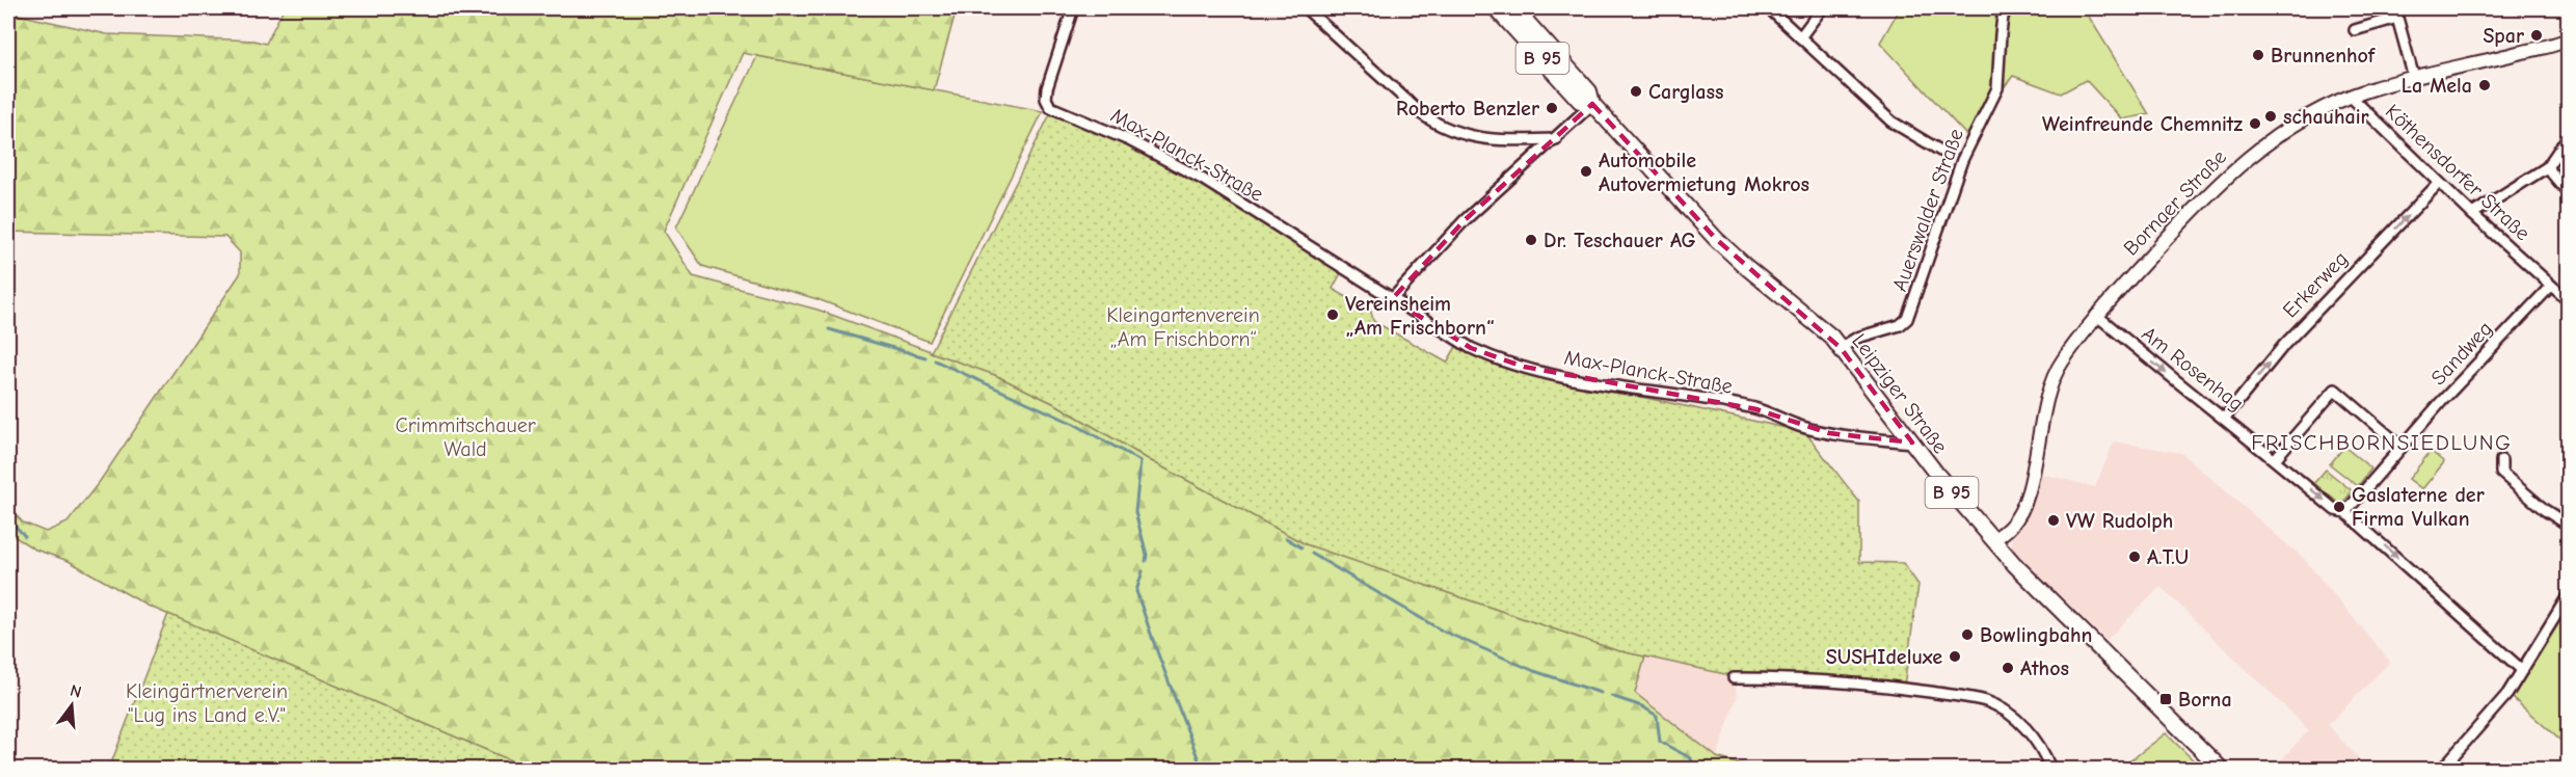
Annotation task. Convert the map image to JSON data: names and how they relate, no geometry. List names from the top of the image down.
{
  "streets": {
    "main road": ["B 95", "Bornaer Straße", "Leipziger Straße"],
    "street": [
      "Max-Planck-Straße",
      "Köthensdorfer Straße",
      "Auerswalder Straße",
      "Erkerweg",
      "Sandweg",
      "Am Rosenhag"
    ]
  },
  "crossings": [
    ["Max-Planck-Straße", "Leipziger Straße"],
    ["Köthensdorfer Straße", "Bornaer Straße"],
    ["Köthensdorfer Straße", "Erkerweg"],
    ["Köthensdorfer Straße", "Sandweg"],
    ["Bornaer Straße", "Am Rosenhag"],
    ["Bornaer Straße", "Leipziger Straße"],
    ["Auerswalder Straße", "Leipziger Straße"],
    ["Erkerweg", "Am Rosenhag"],
    ["Sandweg", "Am Rosenhag"]
  ],
  "one_way": ["Erkerweg", "Am Rosenhag"],
  "districts": ["FRISCHBORNSIEDLUNG"],
  "parks": ["Kleingartenverein „Am Frischborn“", "Crimmitschauer Wald", "Kleingärtnerverein \"Lug ins Land e.V.\""],
  "places": {
    "other": [
      "Spar",
      "Brunnenhof",
      "La Mela",
      "Carglass",
      "Roberto Benzler",
      "schauhair",
      "Weinfreunde Chemnitz",
      "Automobile Autovermietung Mokros",
      "Dr. Teschauer AG",
      "Vereinsheim „Am Frischborn“",
      "Gaslaterne der Firma Vulkan",
      "VW Rudolph",
      "A.T.U",
      "Bowlingbahn",
      "SUSHIdeluxe",
      "Athos"
    ],
    "transit": ["Borna"]
  },
  "north": "top"
}
